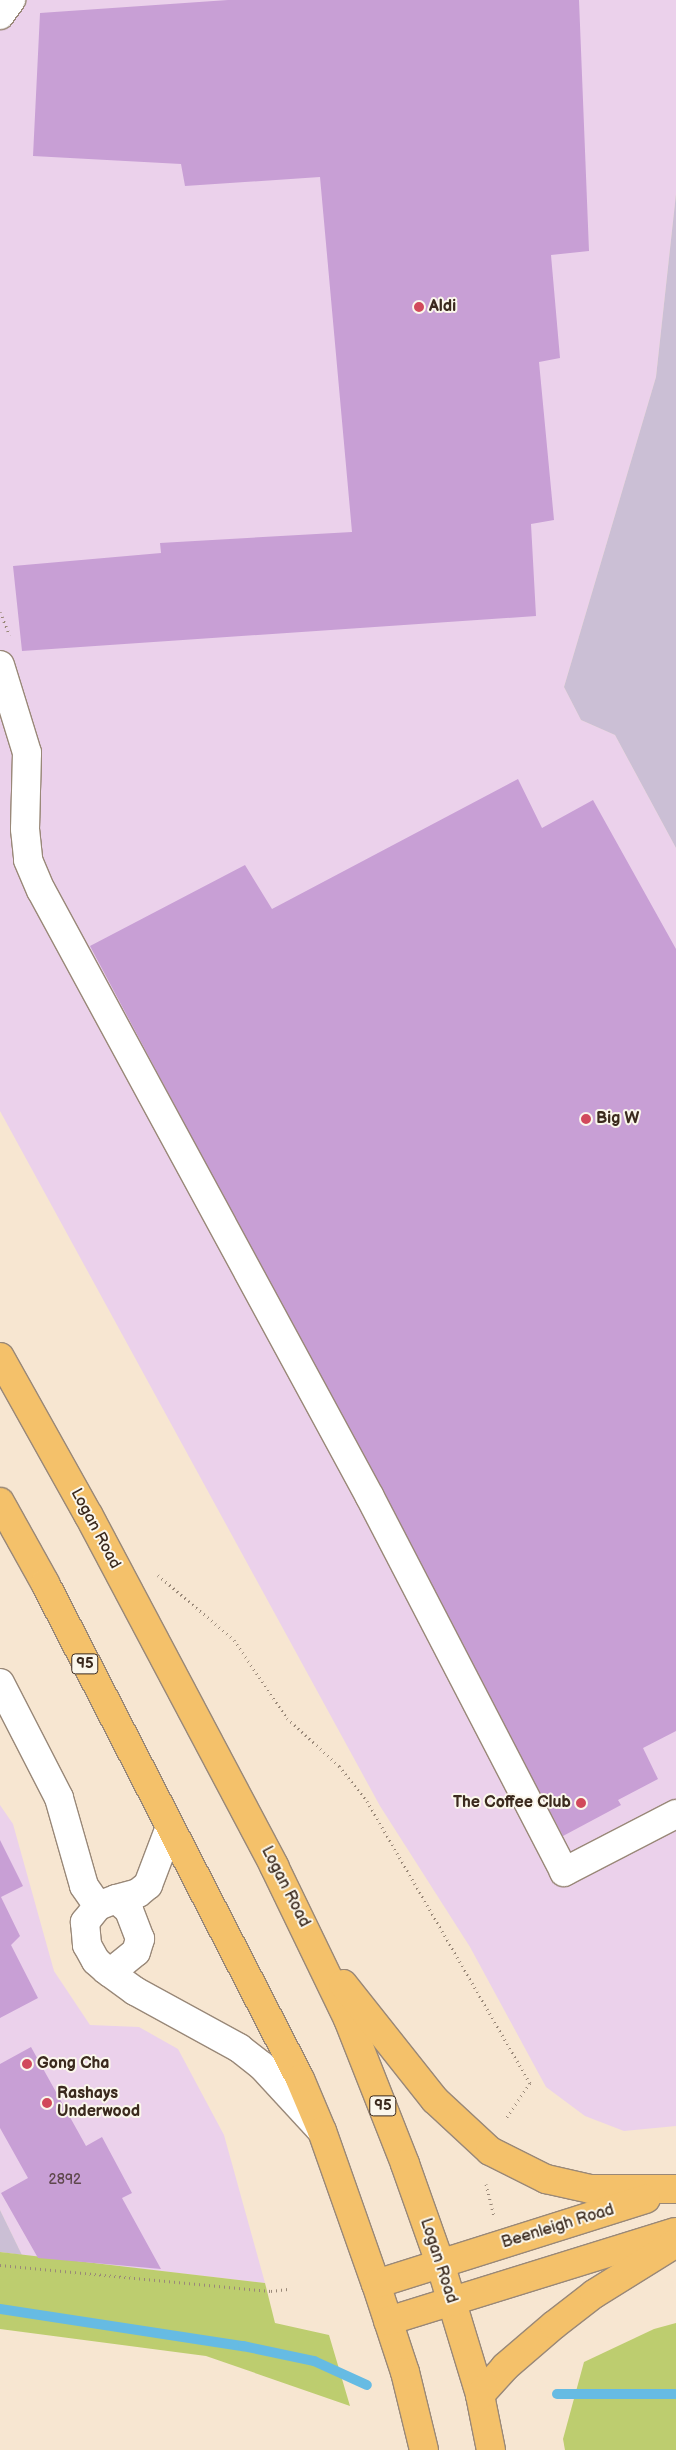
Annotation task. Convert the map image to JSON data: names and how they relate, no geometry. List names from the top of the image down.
{
  "streets": {
    "main road": ["Logan Road", "95", "Beenleigh Road"]
  },
  "crossings": [
    ["Logan Road", "Beenleigh Road"],
    ["95", "Beenleigh Road"]
  ],
  "places": [
    "Aldi",
    "Big W",
    "The Coffee Club",
    "Gong Cha",
    "Rashays Underwood"
  ],
  "house_numbers": ["2892"]
}
